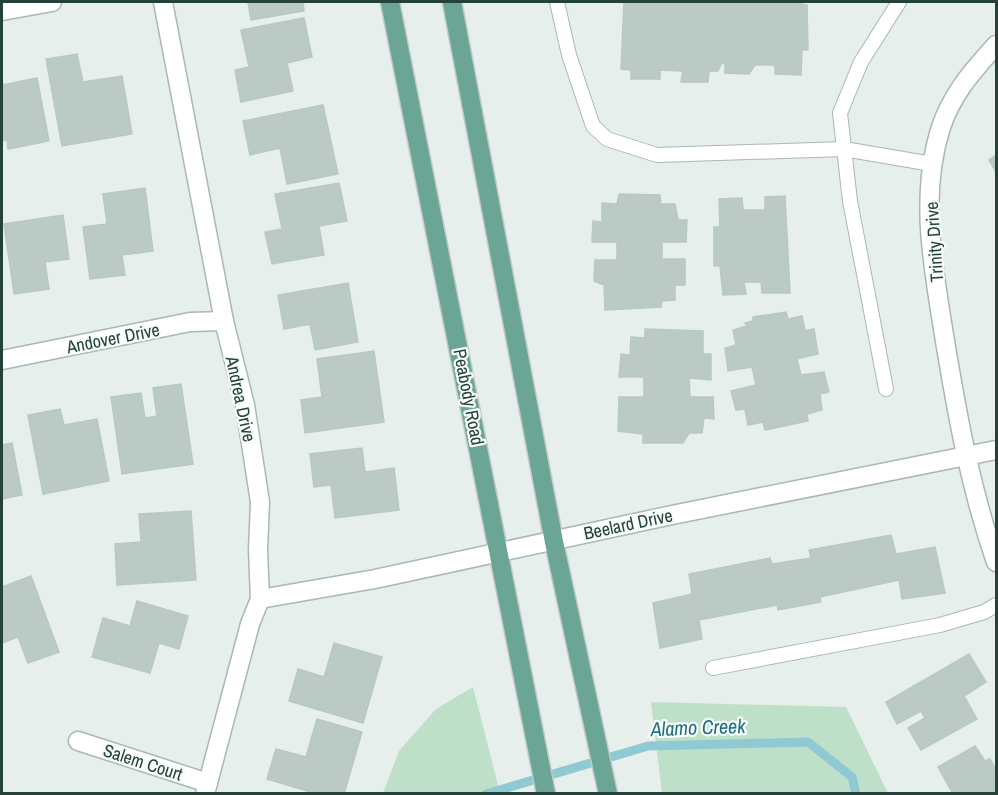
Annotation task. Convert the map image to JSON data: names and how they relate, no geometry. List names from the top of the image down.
{
  "streets": {
    "main road": ["Peabody Road"],
    "street": [
      "Trinity Drive",
      "Andover Drive",
      "Andrea Drive",
      "Beelard Drive",
      "Salem Court"
    ]
  },
  "crossings": [
    ["Trinity Drive", "Beelard Drive"],
    ["Andover Drive", "Andrea Drive"],
    ["Peabody Road", "Beelard Drive"],
    ["Andrea Drive", "Beelard Drive"],
    ["Andrea Drive", "Salem Court"]
  ],
  "water": ["Alamo Creek"]
}
